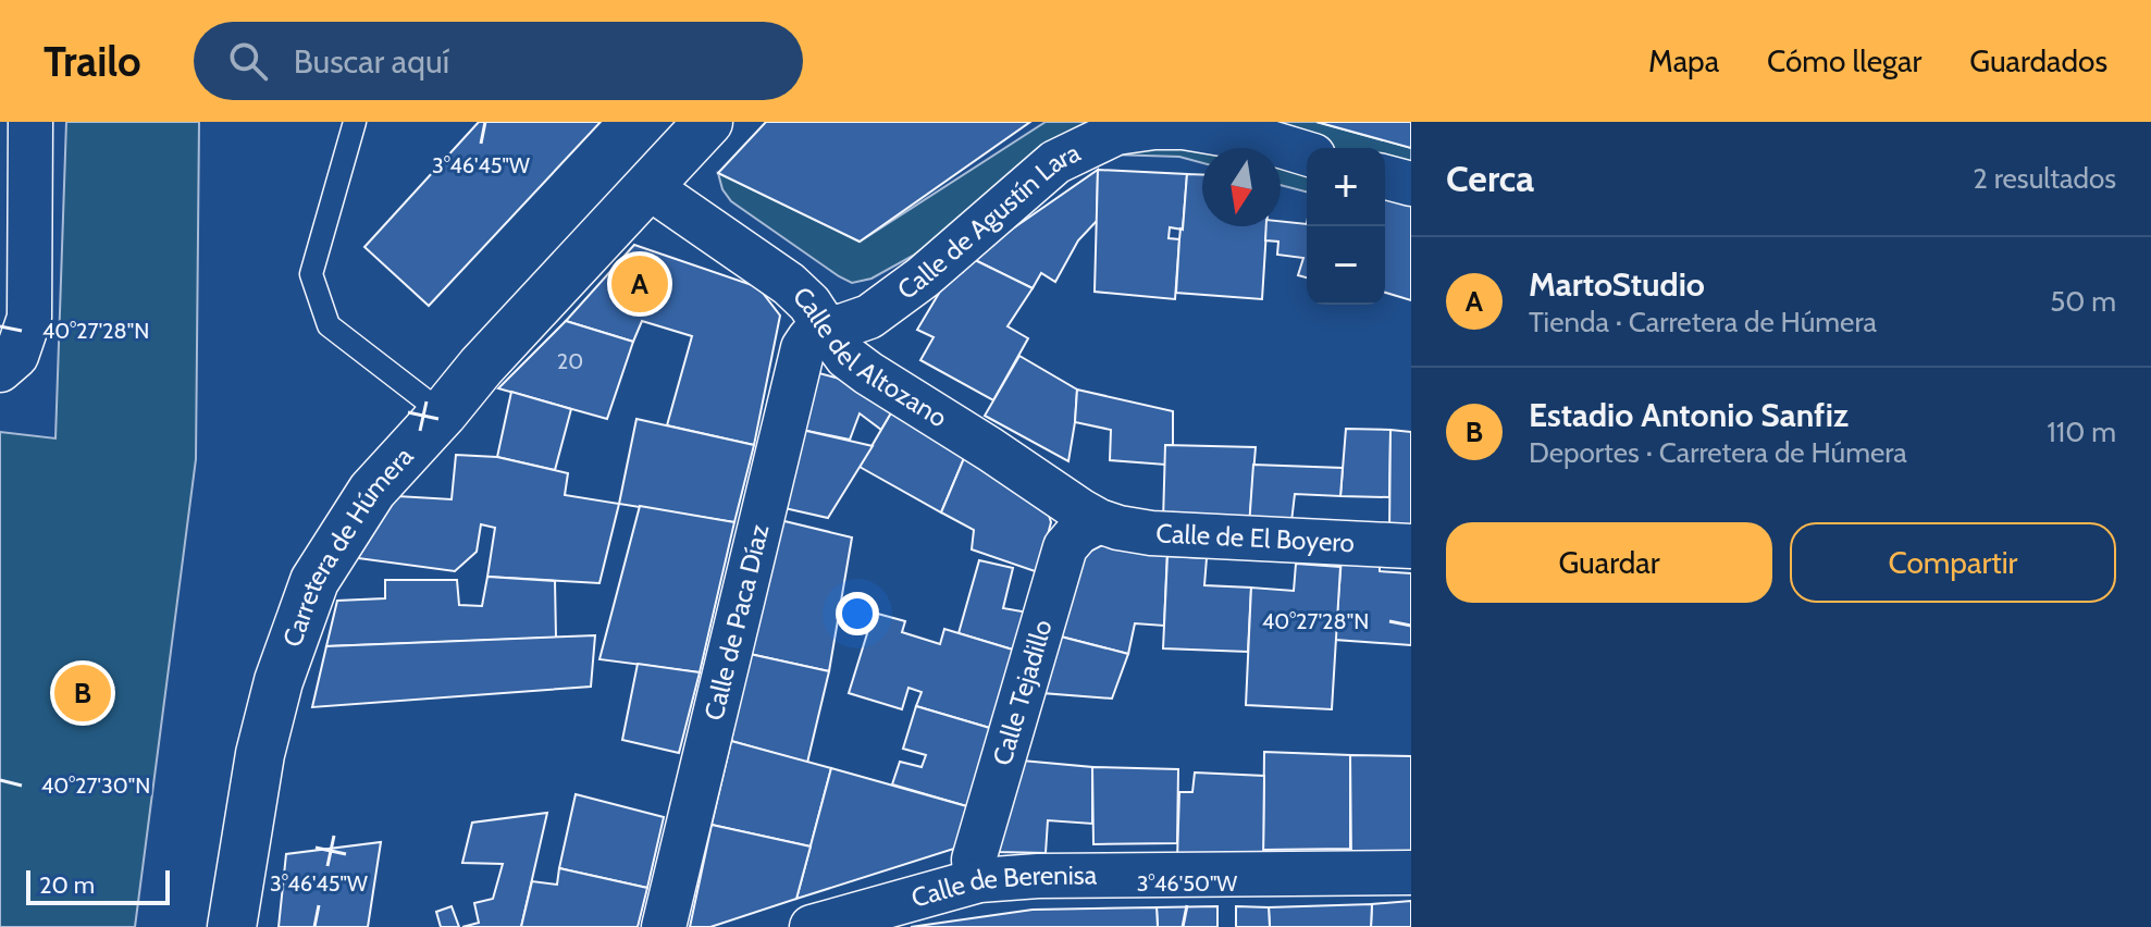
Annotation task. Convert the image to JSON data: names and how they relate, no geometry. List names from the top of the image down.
{
  "streets": {
    "main road": ["Carretera de Húmera"],
    "street": [
      "Calle de Agustín Lara",
      "Calle del Altozano",
      "Calle de El Boyero",
      "Calle de Paca Díaz",
      "Calle Tejadillo",
      "Calle de Berenisa"
    ]
  },
  "crossings": [
    ["Calle de Agustín Lara", "Calle del Altozano"],
    ["Calle de Agustín Lara", "Calle de Paca Díaz"],
    ["Calle del Altozano", "Calle de El Boyero"],
    ["Calle del Altozano", "Carretera de Húmera"],
    ["Calle del Altozano", "Calle de Paca Díaz"],
    ["Calle del Altozano", "Calle Tejadillo"],
    ["Calle de El Boyero", "Calle Tejadillo"],
    ["Calle Tejadillo", "Calle de Berenisa"]
  ],
  "house_numbers": ["20"],
  "scale_bar": "20 m",
  "north": "bottom",
  "page": {
    "header": "Trailo",
    "search": "Buscar aquí",
    "nav": ["Mapa", "Cómo llegar", "Guardados"],
    "heading": ["Cerca", "2 resultados"],
    "map_buttons": ["+", "−"],
    "list": [
      {
        "mark": "A",
        "name": "MartoStudio",
        "note": "Tienda · Carretera de Húmera",
        "value": "50 m"
      },
      {
        "mark": "B",
        "name": "Estadio Antonio Sanfiz",
        "note": "Deportes · Carretera de Húmera",
        "value": "110 m"
      }
    ],
    "pins": ["A", "B"],
    "buttons": ["Guardar", "Compartir"],
    "scale": "20 m"
  },
  "coordinates": [
    "3°46'45\"W",
    "40°27'28\"N",
    "40°27'30\"N",
    "3°46'50\"W"
  ]
}
